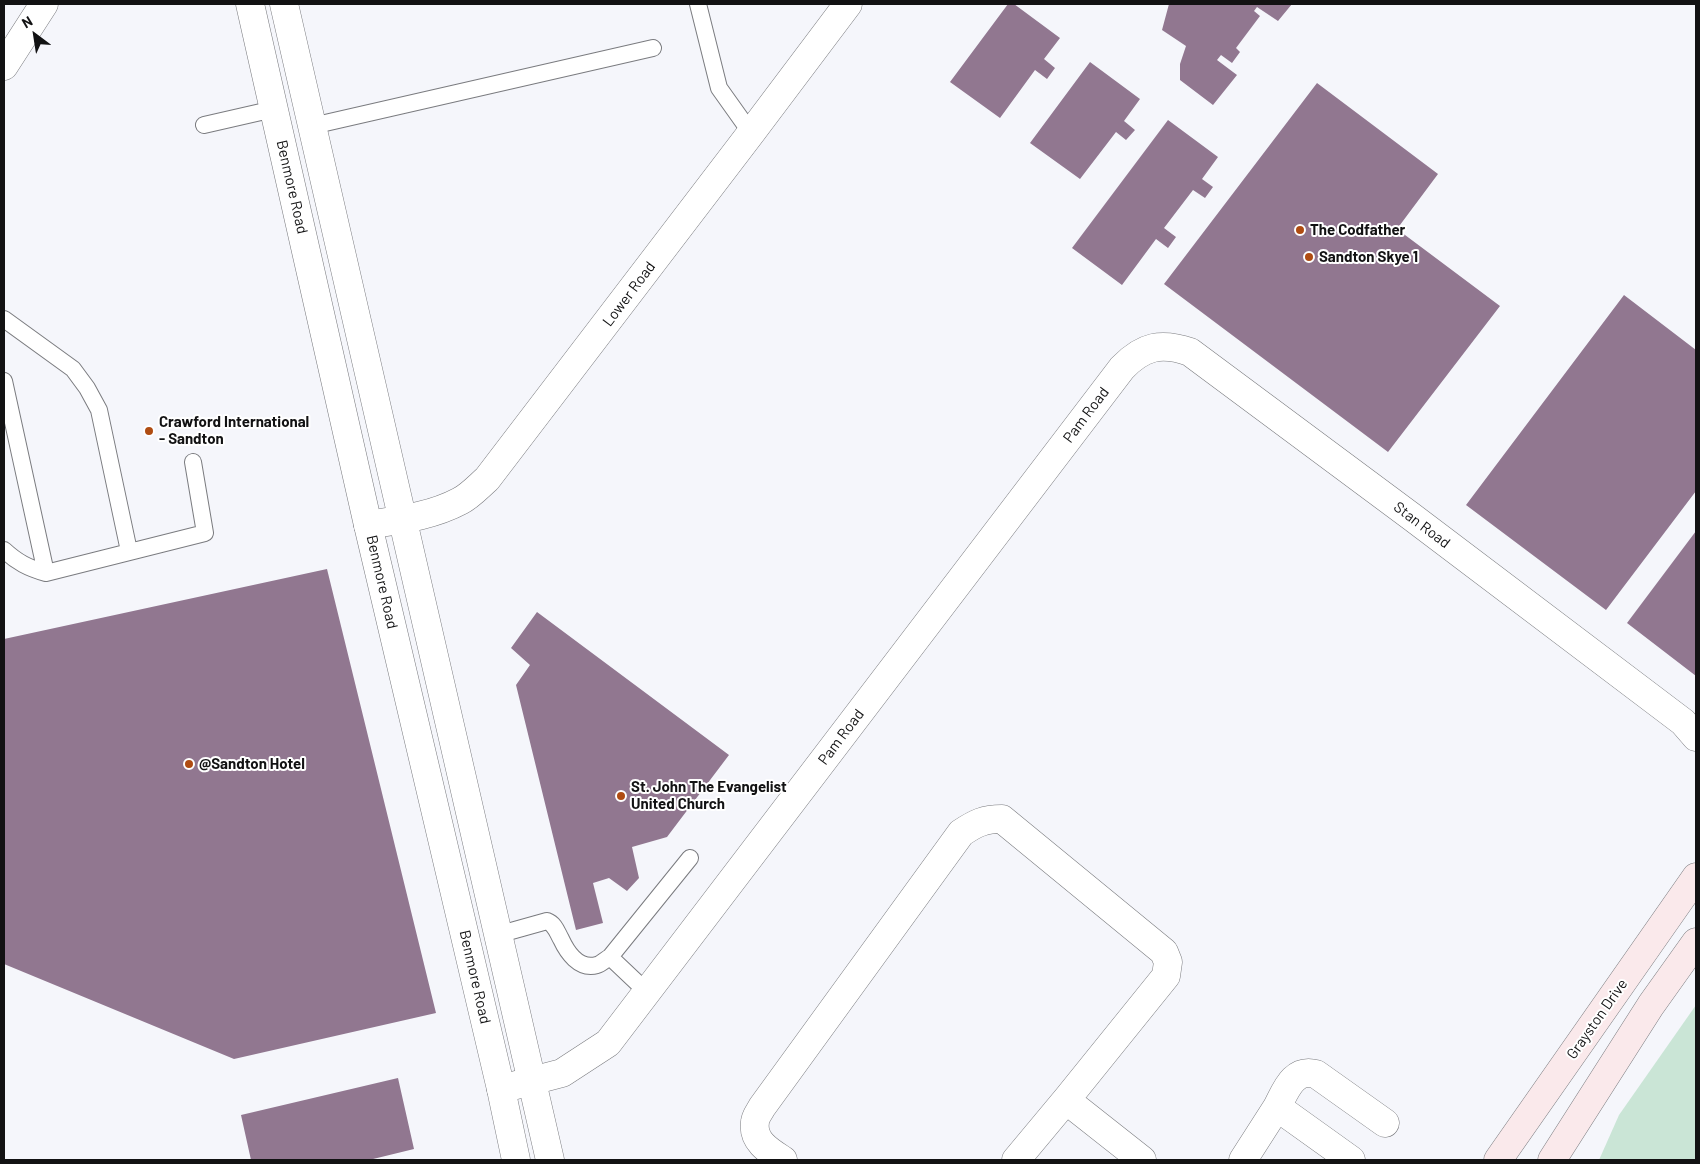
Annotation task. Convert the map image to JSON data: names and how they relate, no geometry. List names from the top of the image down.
{
  "streets": {
    "main road": ["Grayston Drive"],
    "street": [
      "Benmore Road",
      "Lower Road",
      "Pam Road",
      "Stan Road"
    ]
  },
  "crossings": [
    ["Benmore Road", "Lower Road"],
    ["Benmore Road", "Pam Road"],
    ["Pam Road", "Stan Road"]
  ],
  "places": [
    "The Codfather",
    "Sandton Skye 1",
    "Crawford International - Sandton",
    "@Sandton Hotel",
    "St. John The Evangelist United Church"
  ],
  "north": "top left"
}
